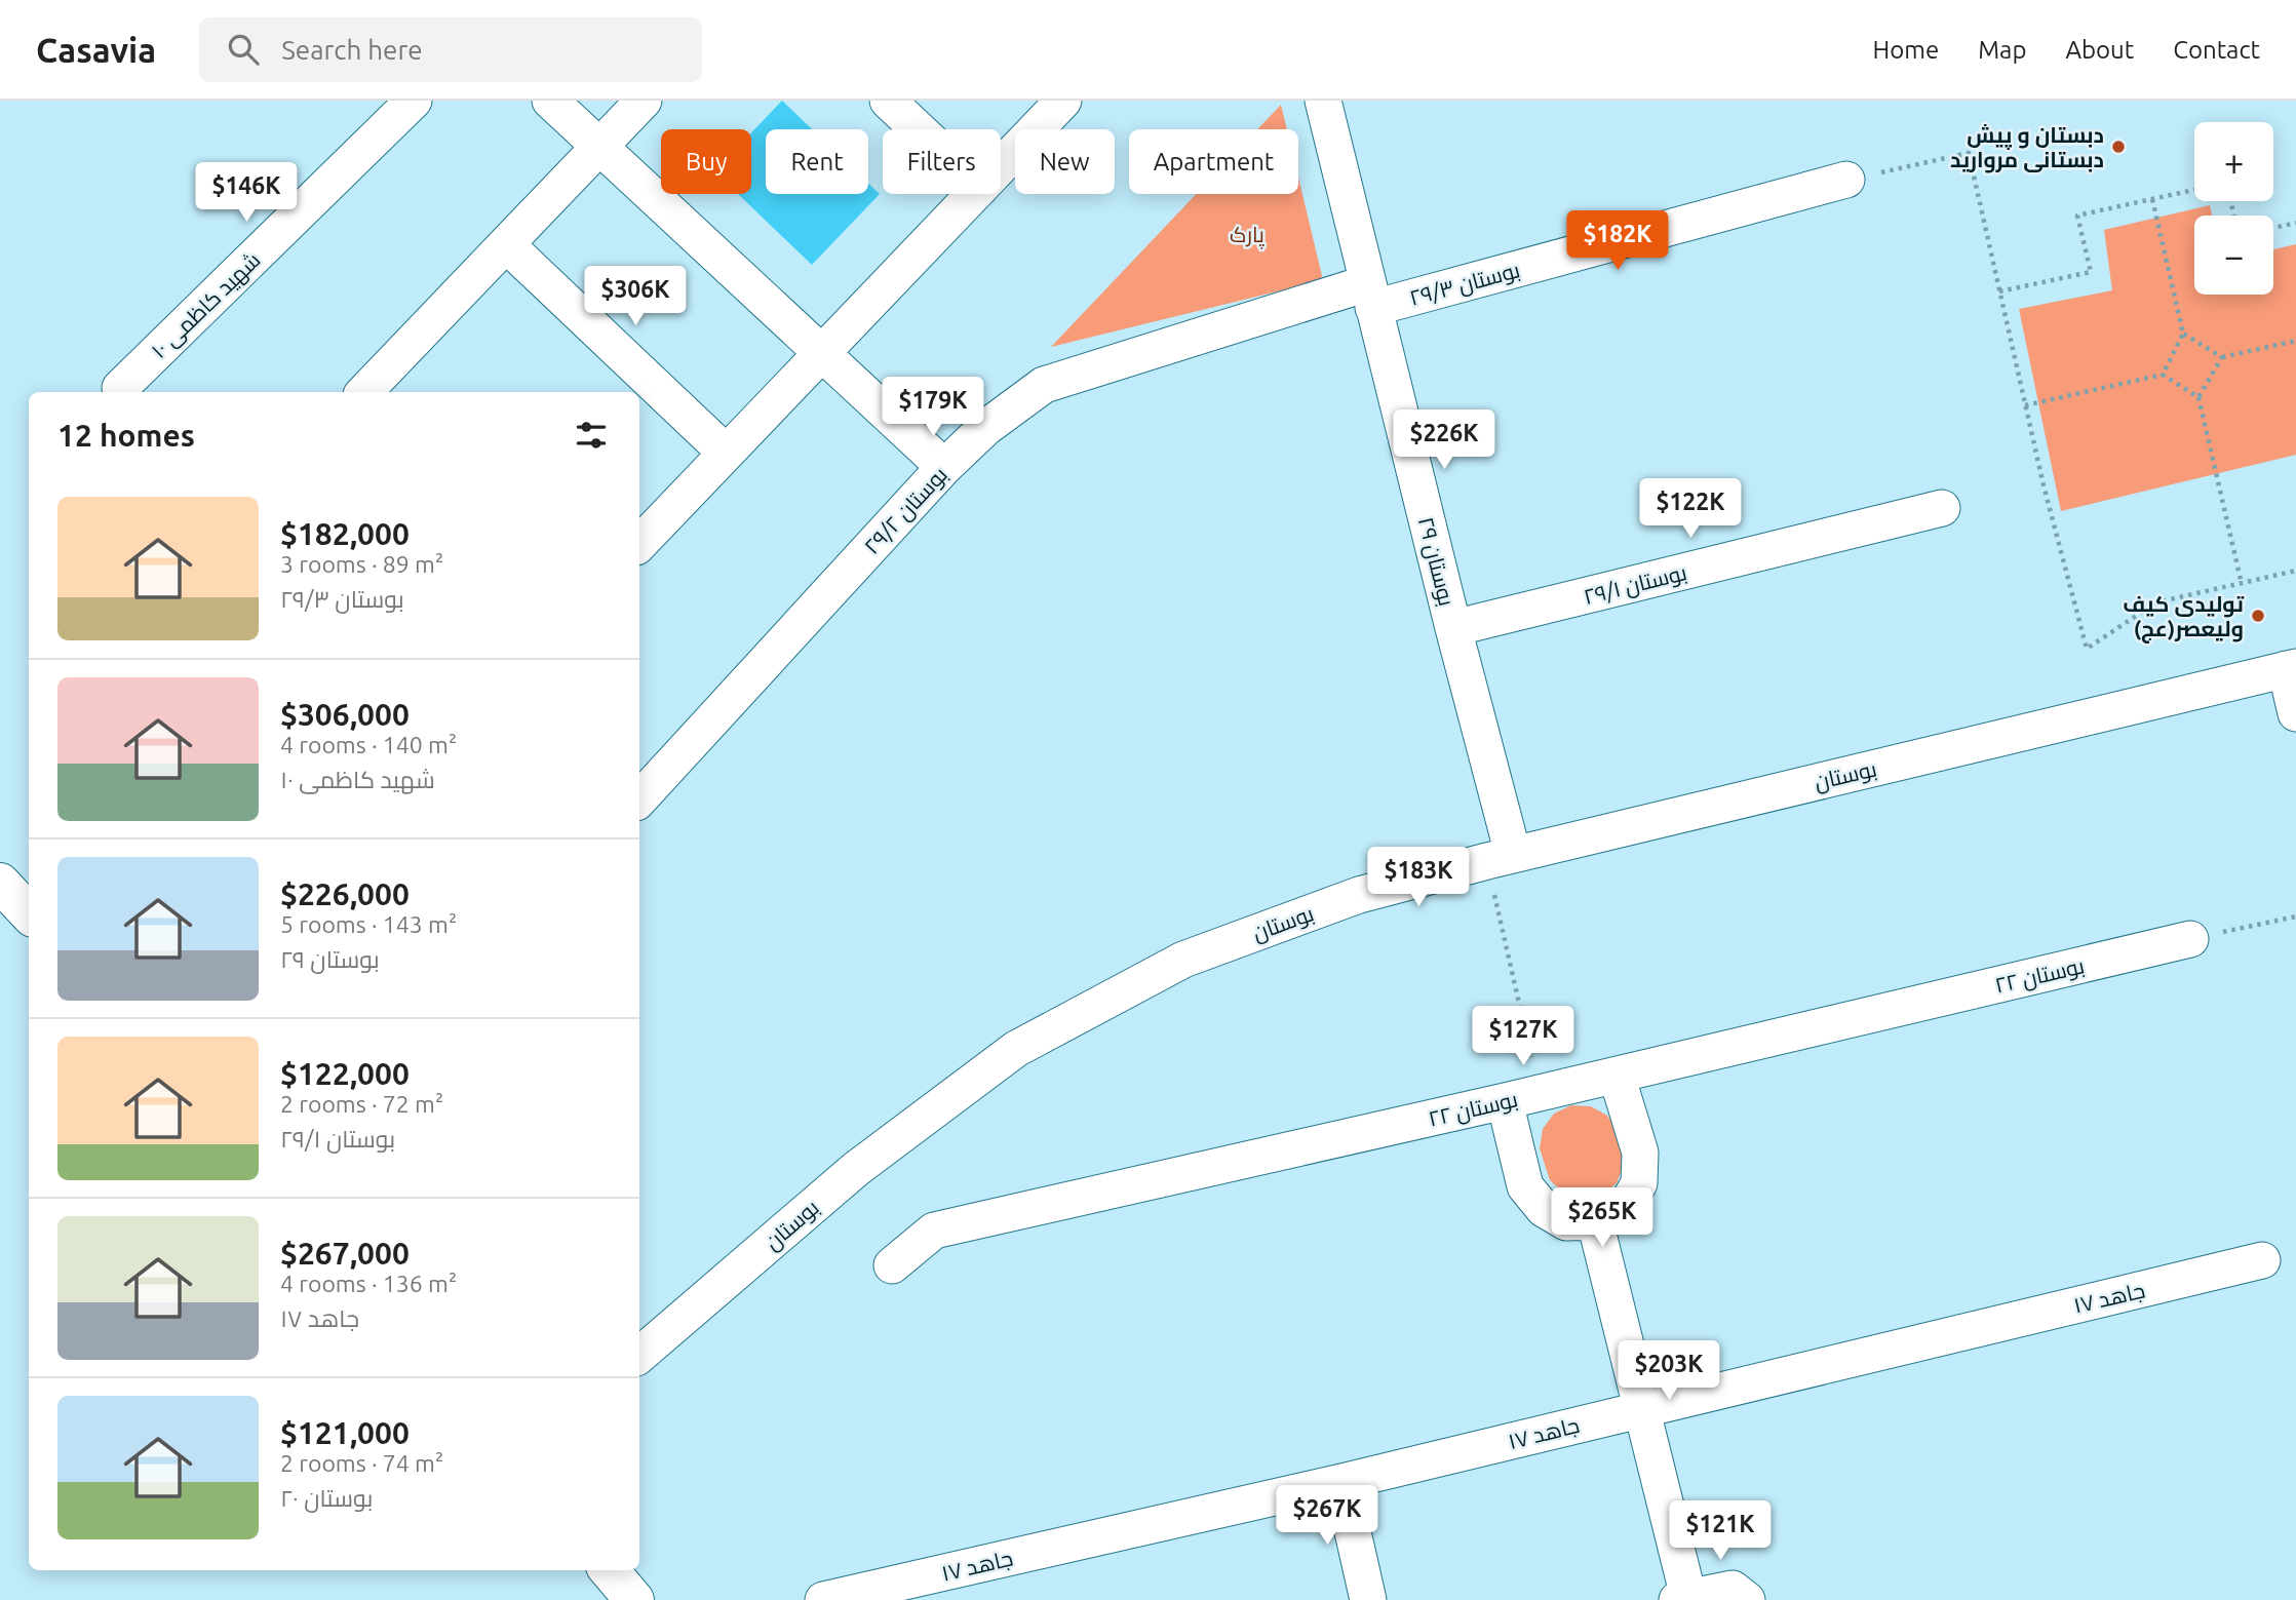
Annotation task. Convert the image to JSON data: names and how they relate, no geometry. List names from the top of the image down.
{
  "streets": {
    "street": [
      "بوستان ۲۹/۳",
      "شهید کاظمی ۱۰",
      "بوستان ۲۹/۲",
      "بوستان ۲۹",
      "بوستان ۲۹/۱",
      "بوستان",
      "بوستان ۲۲",
      "جاهد ۱۷"
    ]
  },
  "crossings": [
    ["بوستان ۲۹/۳", "بوستان ۲۹/۲"],
    ["بوستان ۲۹/۳", "بوستان ۲۹"],
    ["بوستان ۲۹/۲", "بوستان ۲۹"],
    ["بوستان ۲۹", "بوستان ۲۹/۱"],
    ["بوستان ۲۹", "بوستان"]
  ],
  "parks": ["پارک"],
  "places": ["دبستان و پیش دبستانی مروارید", "تولیدی کیف ولیعصر(عج)"],
  "page": {
    "header": "Casavia",
    "search": "Search here",
    "nav": [
      "Home",
      "Map",
      "About",
      "Contact"
    ],
    "map_buttons": ["+", "−"],
    "chip": [
      "Buy",
      "Rent",
      "Filters",
      "New",
      "Apartment"
    ],
    "price": [
      "$146K",
      "$182K",
      "$306K",
      "$179K",
      "$226K",
      "$122K",
      "$183K",
      "$127K",
      "$265K",
      "$203K",
      "$267K",
      "$121K"
    ],
    "heading": "12 homes",
    "list": [
      {
        "name": "$182,000",
        "note": "3 rooms · 89 m² · بوستان ۲۹/۳"
      },
      {
        "name": "$306,000",
        "note": "4 rooms · 140 m² · شهید کاظمی ۱۰"
      },
      {
        "name": "$226,000",
        "note": "5 rooms · 143 m² · بوستان ۲۹"
      },
      {
        "name": "$122,000",
        "note": "2 rooms · 72 m² · بوستان ۲۹/۱"
      },
      {
        "name": "$267,000",
        "note": "4 rooms · 136 m² · جاهد ۱۷"
      },
      {
        "name": "$121,000",
        "note": "2 rooms · 74 m² · بوستان ۲۰"
      }
    ]
  }
}
